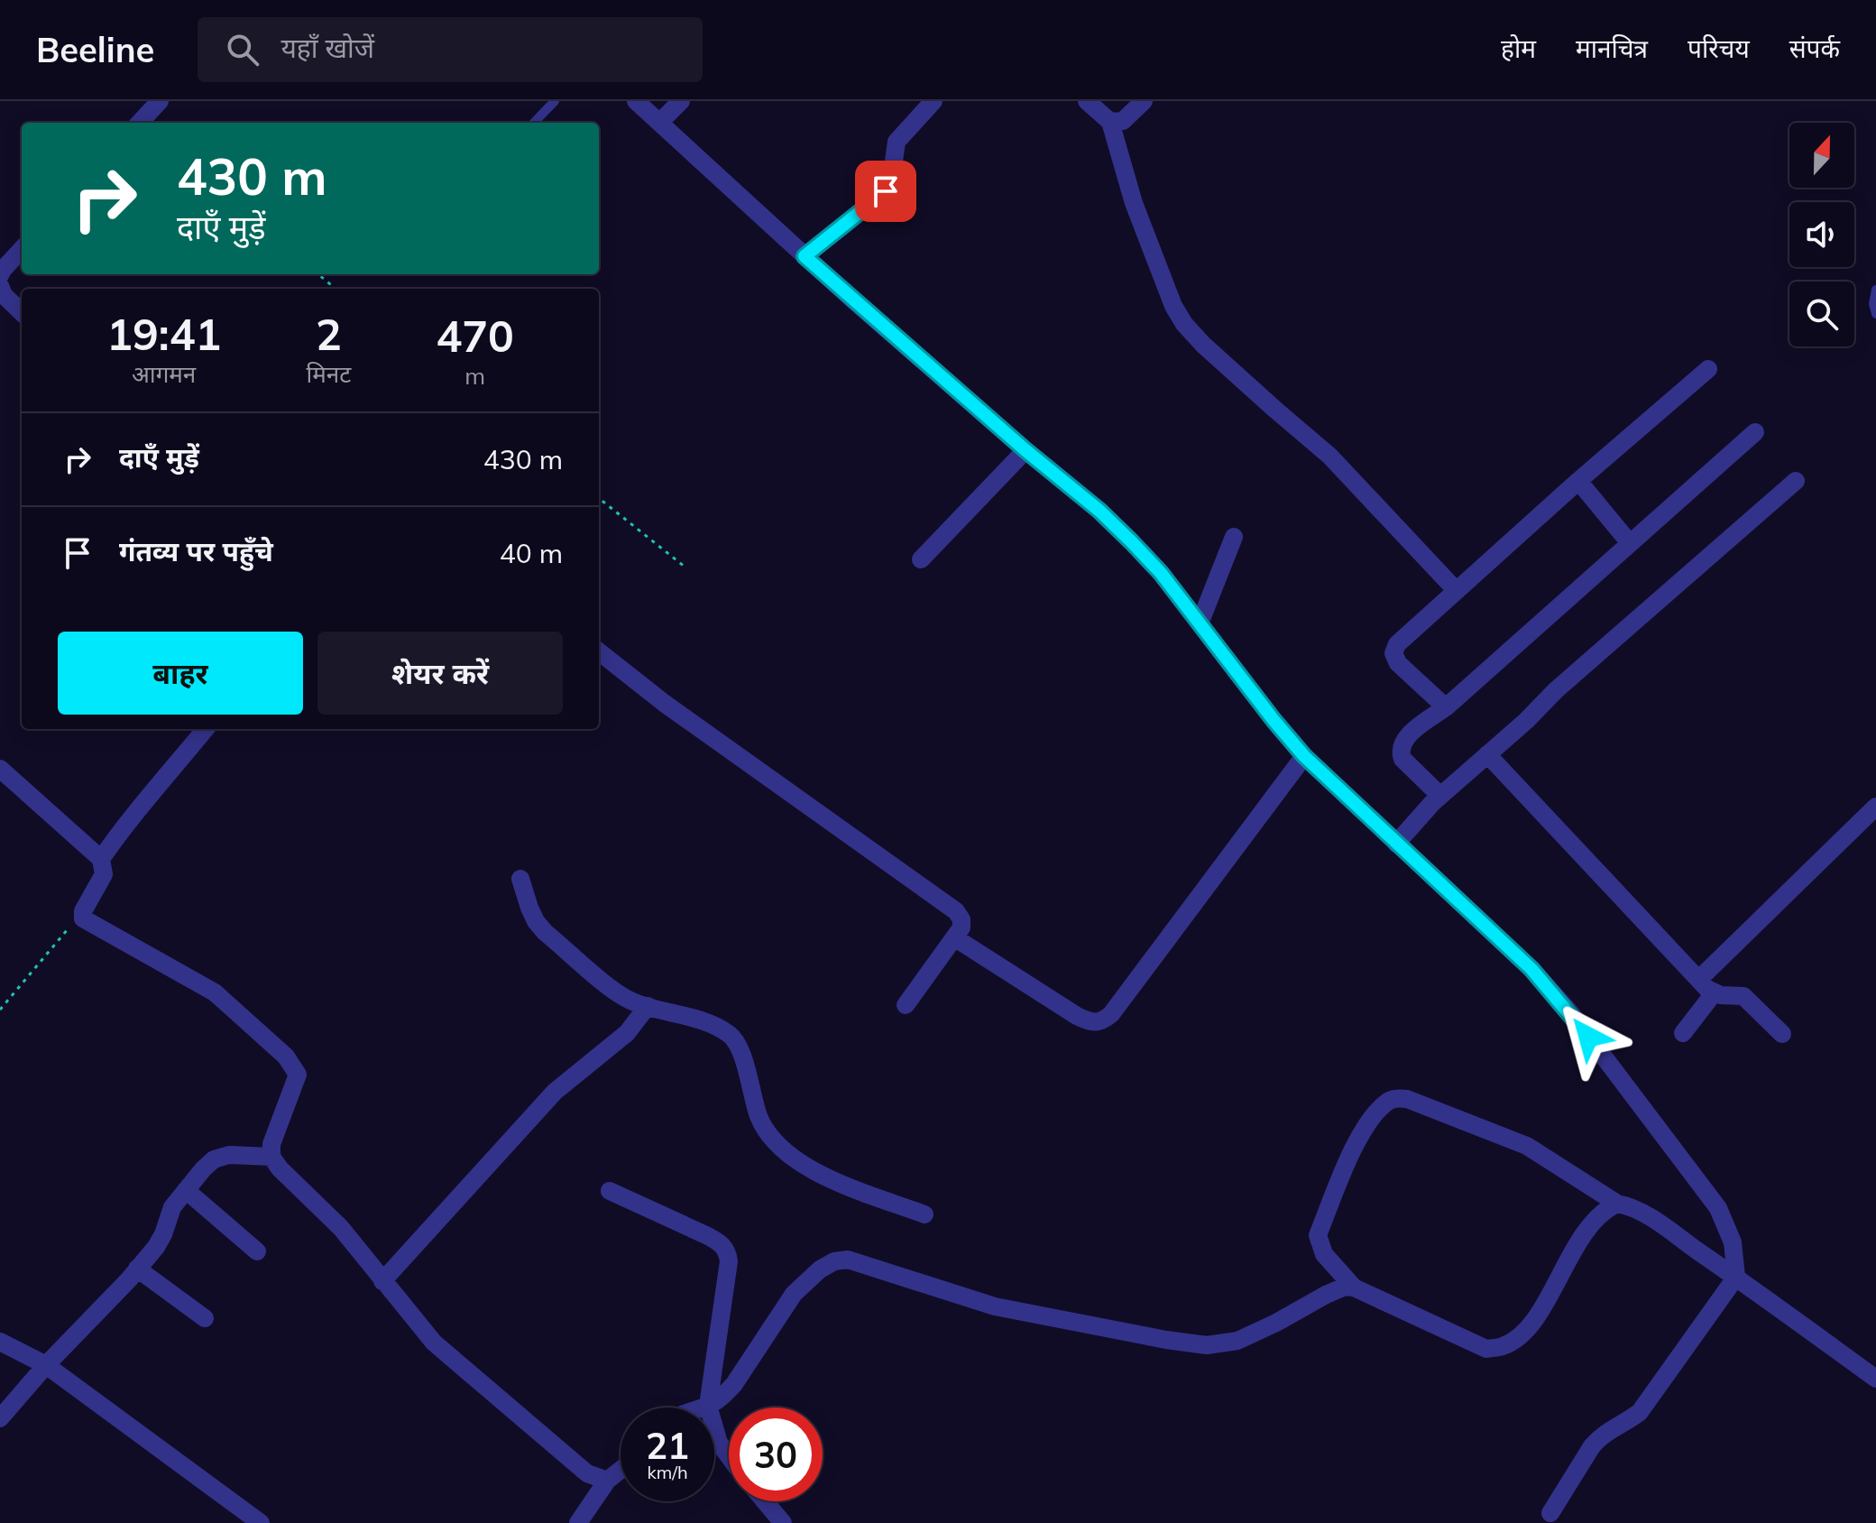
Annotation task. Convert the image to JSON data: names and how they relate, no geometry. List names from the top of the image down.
{
  "north": "top",
  "page": {
    "header": "Beeline",
    "search": "यहाँ खोजें",
    "nav": [
      "होम",
      "मानचित्र",
      "परिचय",
      "संपर्क"
    ],
    "turn": ["430 m", "दाएँ मुड़ें"],
    "eta": [
      "19:41",
      "आगमन",
      "2",
      "मिनट",
      "470",
      "m"
    ],
    "list": [
      {
        "name": "दाएँ मुड़ें",
        "value": "430 m"
      },
      {
        "name": "गंतव्य पर पहुँचे",
        "value": "40 m"
      }
    ],
    "buttons": ["बाहर", "शेयर करें"],
    "speed": "21 km/h",
    "limit": "30"
  }
}
